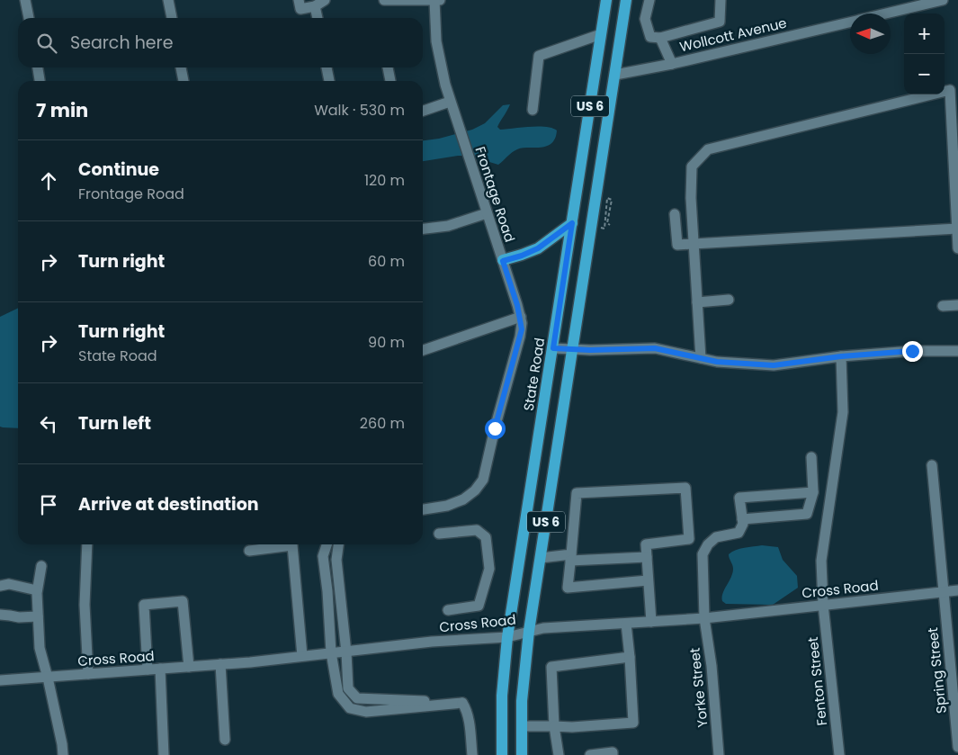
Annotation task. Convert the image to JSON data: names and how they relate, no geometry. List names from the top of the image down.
{
  "streets": {
    "main road": ["US 6", "State Road"],
    "street": [
      "Wollcott Avenue",
      "Frontage Road",
      "Cross Road",
      "Spring Street",
      "Fenton Street",
      "Yorke Street"
    ]
  },
  "crossings": [
    ["Wollcott Avenue", "US 6"],
    ["US 6", "Cross Road"],
    ["State Road", "Cross Road"],
    ["Cross Road", "Spring Street"],
    ["Cross Road", "Fenton Street"],
    ["Cross Road", "Yorke Street"]
  ],
  "north": "left",
  "page": {
    "map_buttons": ["+", "−"],
    "search": "Search here",
    "heading": ["7 min", "Walk · 530 m"],
    "list": [
      ["Continue", "Frontage Road", "120 m"],
      ["Turn right", "60 m"],
      ["Turn right", "State Road", "90 m"],
      ["Turn left", "260 m"],
      "Arrive at destination"
    ]
  }
}
